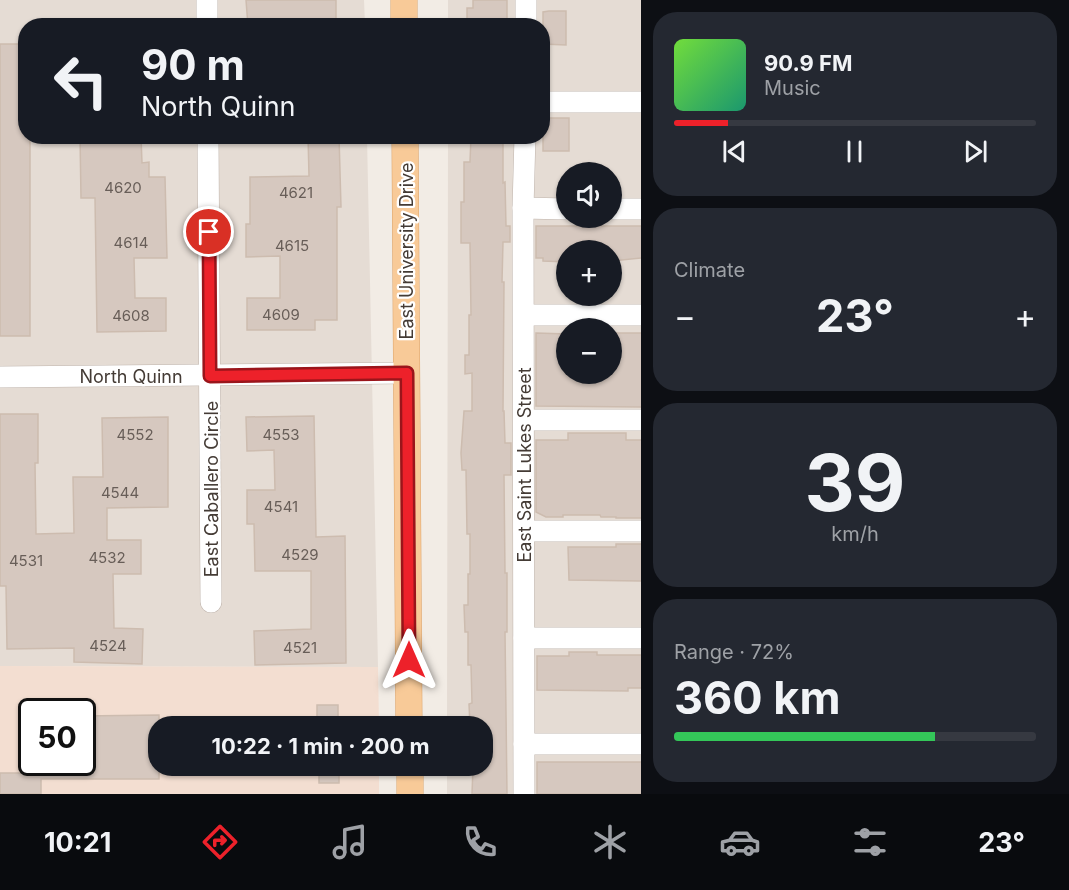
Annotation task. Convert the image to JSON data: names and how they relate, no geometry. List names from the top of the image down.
{
  "streets": {
    "main road": ["East University Drive"],
    "street": ["North Quinn", "East Saint Lukes Street", "East Caballero Circle"]
  },
  "crossings": [
    ["East University Drive", "North Quinn"],
    ["North Quinn", "East Caballero Circle"]
  ],
  "house_numbers": [
    "4620",
    "4621",
    "4614",
    "4615",
    "4609",
    "4608",
    "4552",
    "4553",
    "4544",
    "4541",
    "4529",
    "4532",
    "4531",
    "4524",
    "4521"
  ],
  "page": {
    "turn": ["90 m", "North Quinn"],
    "song": ["90.9 FM", "Music"],
    "map_buttons": ["+", "−"],
    "tile": [
      "Climate",
      ["39", "km/h"],
      ["Range · 72%", "360 km"]
    ],
    "heat": ["−", "23°", "+"],
    "limit": "50",
    "trip": "10:22 · 1 min · 200 m",
    "tabs": ["10:21", "23°"]
  }
}
